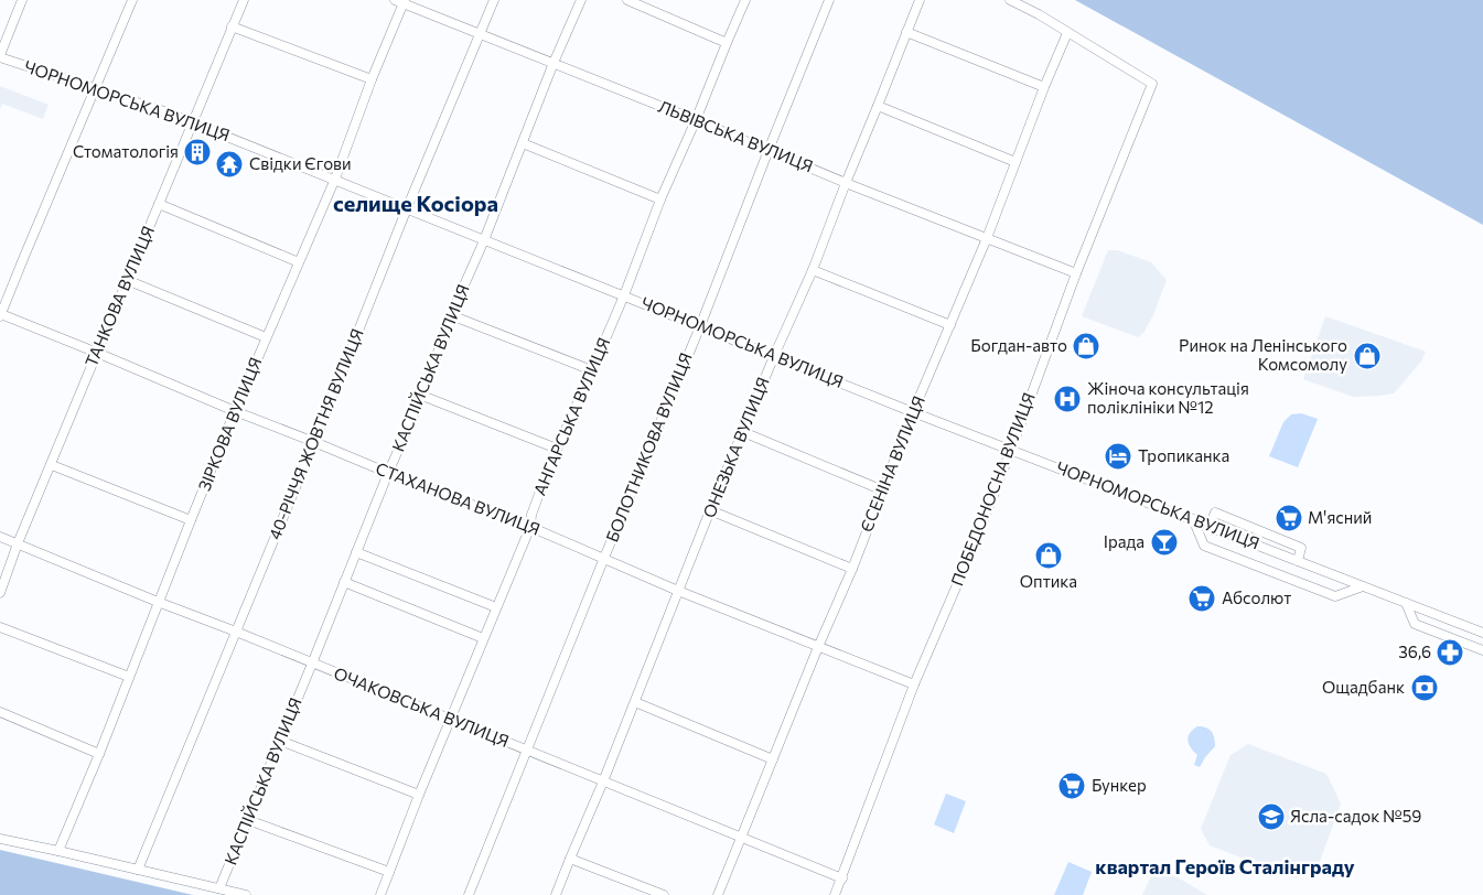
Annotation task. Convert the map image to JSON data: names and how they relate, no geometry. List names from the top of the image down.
{
  "streets": {
    "street": [
      "ЧОРНОМОРСЬКА ВУЛИЦЯ",
      "ЛЬВІВСЬКА ВУЛИЦЯ",
      "ТАНКОВА ВУЛИЦЯ",
      "КАСПІЙСЬКА ВУЛИЦЯ",
      "АНГАРСЬКА ВУЛИЦЯ",
      "ЗІРКОВА ВУЛИЦЯ",
      "40-РІЧЧЯ ЖОВТНЯ ВУЛИЦЯ",
      "БОЛОТНИКОВА ВУЛИЦЯ",
      "ОНЕЗЬКА ВУЛИЦЯ",
      "ЄСЕНІНА ВУЛИЦЯ",
      "ПОБЕДОНОСНА ВУЛИЦЯ",
      "СТАХАНОВА ВУЛИЦЯ",
      "ОЧАКОВСЬКА ВУЛИЦЯ"
    ]
  },
  "crossings": [
    ["ЧОРНОМОРСЬКА ВУЛИЦЯ", "ТАНКОВА ВУЛИЦЯ"],
    ["ЧОРНОМОРСЬКА ВУЛИЦЯ", "КАСПІЙСЬКА ВУЛИЦЯ"],
    ["ЧОРНОМОРСЬКА ВУЛИЦЯ", "АНГАРСЬКА ВУЛИЦЯ"],
    ["ЧОРНОМОРСЬКА ВУЛИЦЯ", "ЗІРКОВА ВУЛИЦЯ"],
    ["ЧОРНОМОРСЬКА ВУЛИЦЯ", "40-РІЧЧЯ ЖОВТНЯ ВУЛИЦЯ"],
    ["ЧОРНОМОРСЬКА ВУЛИЦЯ", "БОЛОТНИКОВА ВУЛИЦЯ"],
    ["ЧОРНОМОРСЬКА ВУЛИЦЯ", "ОНЕЗЬКА ВУЛИЦЯ"],
    ["ЧОРНОМОРСЬКА ВУЛИЦЯ", "ЄСЕНІНА ВУЛИЦЯ"],
    ["ЧОРНОМОРСЬКА ВУЛИЦЯ", "ПОБЕДОНОСНА ВУЛИЦЯ"],
    ["ЛЬВІВСЬКА ВУЛИЦЯ", "КАСПІЙСЬКА ВУЛИЦЯ"],
    ["ЛЬВІВСЬКА ВУЛИЦЯ", "АНГАРСЬКА ВУЛИЦЯ"],
    ["ЛЬВІВСЬКА ВУЛИЦЯ", "ЗІРКОВА ВУЛИЦЯ"],
    ["ЛЬВІВСЬКА ВУЛИЦЯ", "40-РІЧЧЯ ЖОВТНЯ ВУЛИЦЯ"],
    ["ЛЬВІВСЬКА ВУЛИЦЯ", "БОЛОТНИКОВА ВУЛИЦЯ"],
    ["ЛЬВІВСЬКА ВУЛИЦЯ", "ОНЕЗЬКА ВУЛИЦЯ"],
    ["ЛЬВІВСЬКА ВУЛИЦЯ", "ЄСЕНІНА ВУЛИЦЯ"],
    ["ЛЬВІВСЬКА ВУЛИЦЯ", "ПОБЕДОНОСНА ВУЛИЦЯ"],
    ["ТАНКОВА ВУЛИЦЯ", "СТАХАНОВА ВУЛИЦЯ"],
    ["ТАНКОВА ВУЛИЦЯ", "ОЧАКОВСЬКА ВУЛИЦЯ"],
    ["КАСПІЙСЬКА ВУЛИЦЯ", "СТАХАНОВА ВУЛИЦЯ"],
    ["КАСПІЙСЬКА ВУЛИЦЯ", "ОЧАКОВСЬКА ВУЛИЦЯ"],
    ["АНГАРСЬКА ВУЛИЦЯ", "СТАХАНОВА ВУЛИЦЯ"],
    ["АНГАРСЬКА ВУЛИЦЯ", "ОЧАКОВСЬКА ВУЛИЦЯ"],
    ["ЗІРКОВА ВУЛИЦЯ", "СТАХАНОВА ВУЛИЦЯ"],
    ["ЗІРКОВА ВУЛИЦЯ", "ОЧАКОВСЬКА ВУЛИЦЯ"],
    ["40-РІЧЧЯ ЖОВТНЯ ВУЛИЦЯ", "СТАХАНОВА ВУЛИЦЯ"],
    ["40-РІЧЧЯ ЖОВТНЯ ВУЛИЦЯ", "ОЧАКОВСЬКА ВУЛИЦЯ"],
    ["БОЛОТНИКОВА ВУЛИЦЯ", "СТАХАНОВА ВУЛИЦЯ"],
    ["БОЛОТНИКОВА ВУЛИЦЯ", "ОЧАКОВСЬКА ВУЛИЦЯ"],
    ["ОНЕЗЬКА ВУЛИЦЯ", "СТАХАНОВА ВУЛИЦЯ"],
    ["ОНЕЗЬКА ВУЛИЦЯ", "ОЧАКОВСЬКА ВУЛИЦЯ"],
    ["ЄСЕНІНА ВУЛИЦЯ", "ПОБЕДОНОСНА ВУЛИЦЯ"],
    ["ЄСЕНІНА ВУЛИЦЯ", "СТАХАНОВА ВУЛИЦЯ"],
    ["ЄСЕНІНА ВУЛИЦЯ", "ОЧАКОВСЬКА ВУЛИЦЯ"],
    ["ПОБЕДОНОСНА ВУЛИЦЯ", "СТАХАНОВА ВУЛИЦЯ"],
    ["ПОБЕДОНОСНА ВУЛИЦЯ", "ОЧАКОВСЬКА ВУЛИЦЯ"]
  ],
  "districts": ["селище Косіора", "квартал Героїв Сталінграду"],
  "places": {
    "building": ["Стоматологія"],
    "temple": ["Свідки Єгови"],
    "shop": ["Богдан-авто", "Ринок на Ленінського Комсомолу", "Оптика"],
    "hospital": ["Жіноча консультація поліклініки №12"],
    "hotel": ["Тропиканка"],
    "supermarket": ["М'ясний", "Абсолют", "Бункер"],
    "bar": ["Ірада"],
    "pharmacy": ["36,6"],
    "bank": ["Ощадбанк"],
    "school or university": ["Ясла-садок №59"]
  }
}
